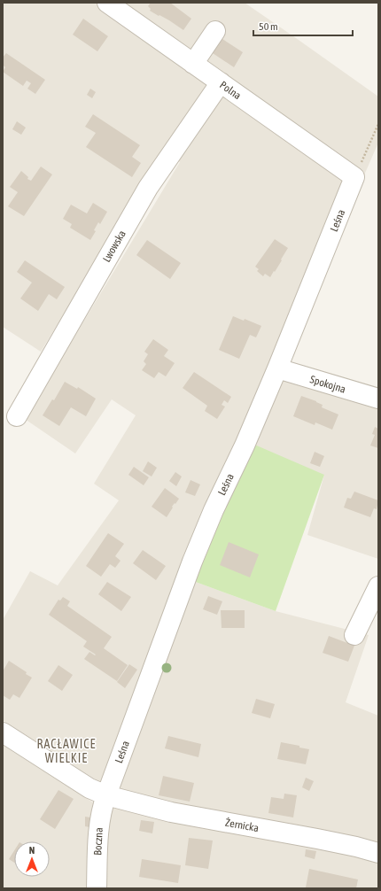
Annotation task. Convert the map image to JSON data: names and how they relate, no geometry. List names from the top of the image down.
{
  "streets": {
    "street": [
      "Polna",
      "Leśna",
      "Lwowska",
      "Spokojna",
      "Żernicka",
      "Boczna"
    ]
  },
  "crossings": [
    ["Polna", "Leśna"],
    ["Polna", "Lwowska"],
    ["Leśna", "Spokojna"],
    ["Leśna", "Żernicka"],
    ["Leśna", "Boczna"],
    ["Żernicka", "Boczna"]
  ],
  "districts": ["RACŁAWICE WIELKIE"],
  "scale_bar": "50 m",
  "north": "top"
}
